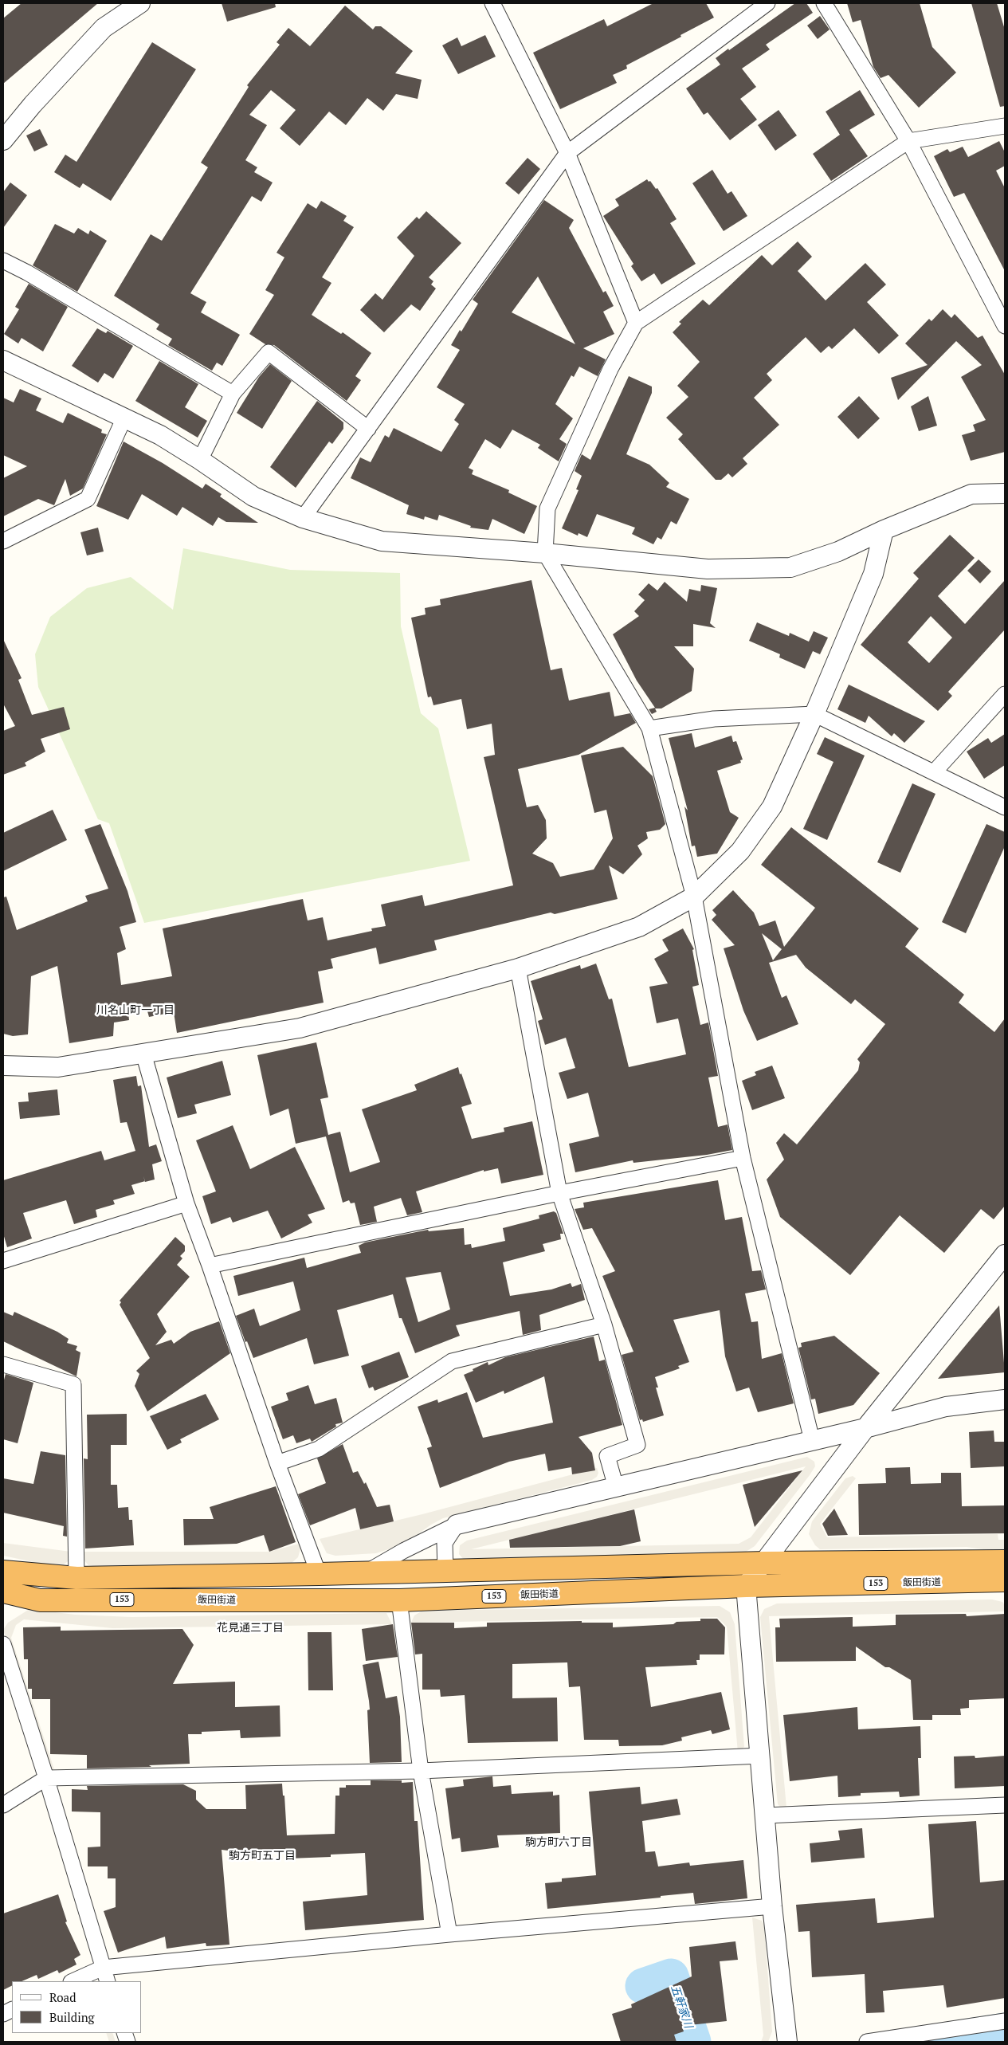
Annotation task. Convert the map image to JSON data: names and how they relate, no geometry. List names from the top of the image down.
{
  "streets": {
    "highway": ["飯田街道", "153"]
  },
  "districts": [
    "川名山町一丁目",
    "花見通三丁目",
    "駒方町六丁目",
    "駒方町五丁目"
  ],
  "water": ["五軒家川"],
  "legend": ["Road", "Building"]
}
